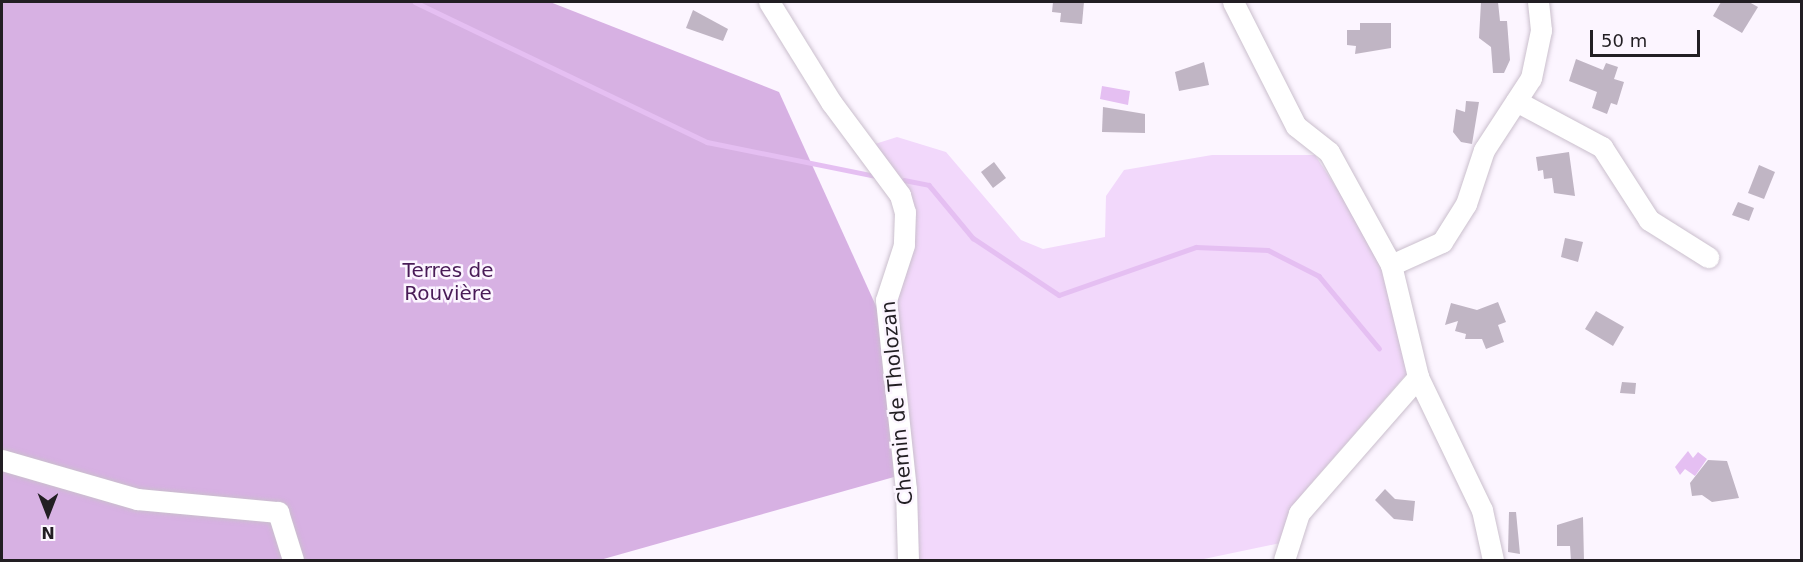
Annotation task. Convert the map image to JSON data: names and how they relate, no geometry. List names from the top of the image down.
{
  "streets": {
    "street": ["Chemin de Tholozan"]
  },
  "parks": ["Terres de Rouvière"],
  "scale_bar": "50 m",
  "north": "bottom"
}
